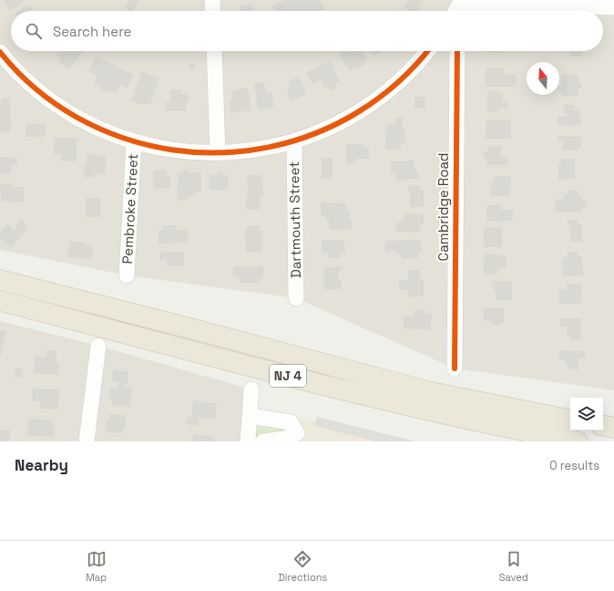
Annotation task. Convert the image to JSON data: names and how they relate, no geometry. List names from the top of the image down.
{
  "streets": {
    "highway": ["NJ 4"],
    "street": ["Cambridge Road", "Pembroke Street", "Dartmouth Street"]
  },
  "north": "top",
  "page": {
    "search": "Search here",
    "heading": ["Nearby", "0 results"],
    "nav": ["Map", "Directions", "Saved"]
  }
}
